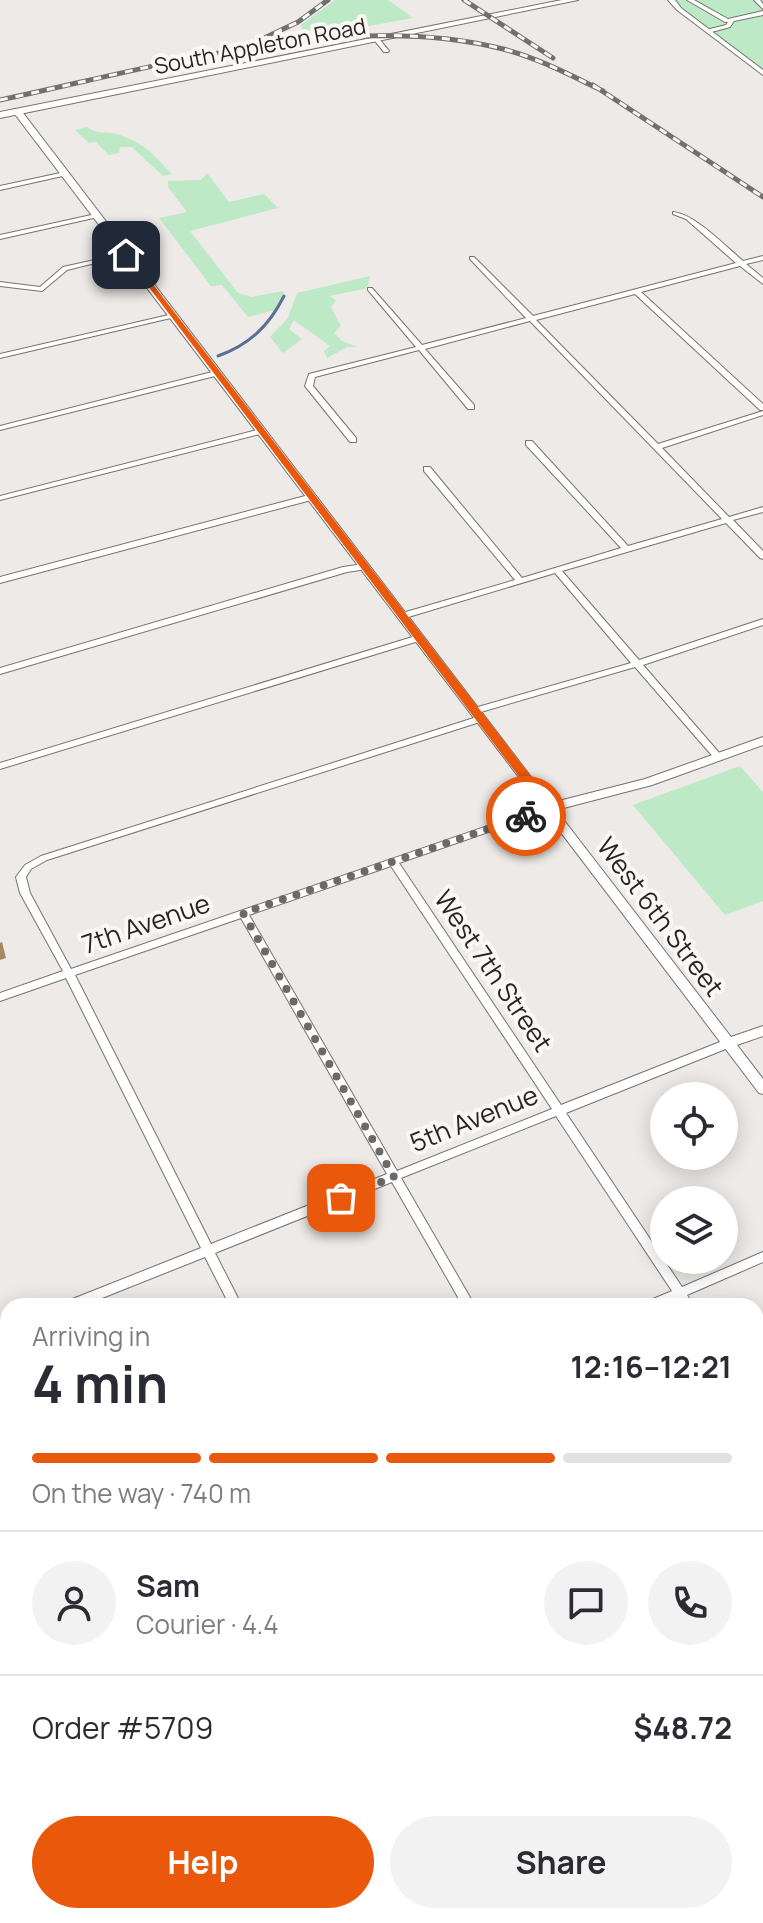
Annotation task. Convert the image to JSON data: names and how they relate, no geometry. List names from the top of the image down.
{
  "streets": {
    "main road": ["South Appleton Road"],
    "street": [
      "West 6th Street",
      "7th Avenue",
      "West 7th Street",
      "5th Avenue"
    ]
  },
  "crossings": [
    ["South Appleton Road", "West 6th Street"],
    ["West 6th Street", "7th Avenue"],
    ["West 6th Street", "5th Avenue"],
    ["7th Avenue", "West 7th Street"],
    ["West 7th Street", "5th Avenue"]
  ],
  "page": {
    "heading": ["4 min", "Arriving in", "12:16–12:21"],
    "panel": [
      "Sam",
      "Courier · 4.4",
      "Order #5709",
      "$48.72"
    ],
    "bar": "On the way · 740 m",
    "buttons": ["Help", "Share"]
  }
}
